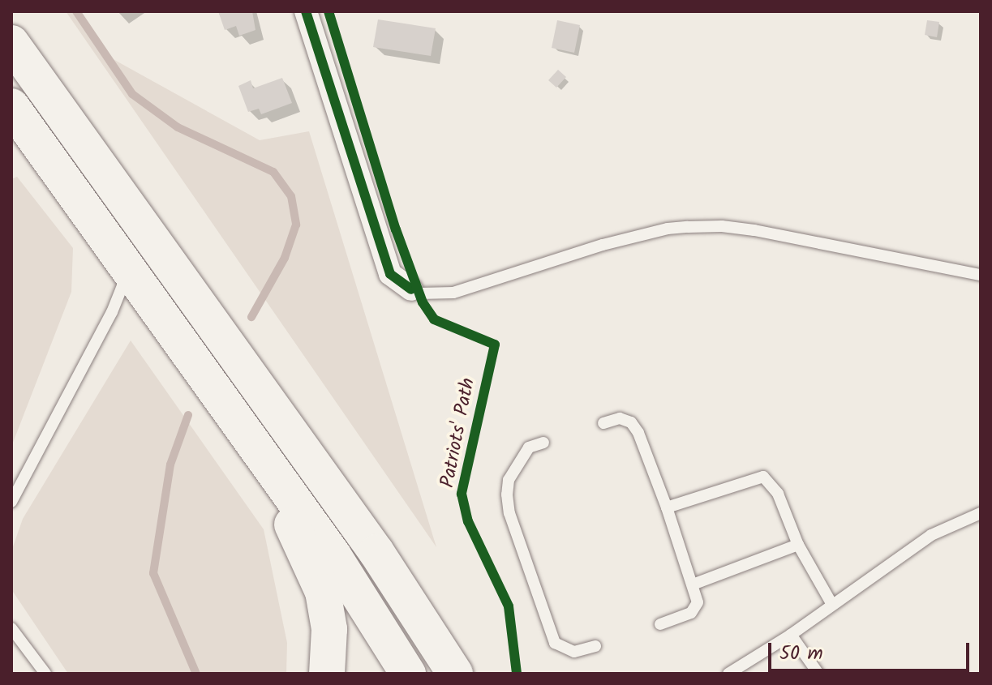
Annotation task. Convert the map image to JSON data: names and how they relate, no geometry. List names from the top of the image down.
{
  "streets": {
    "cycle path": ["Patriots' Path"]
  },
  "scale_bar": "50 m"
}
